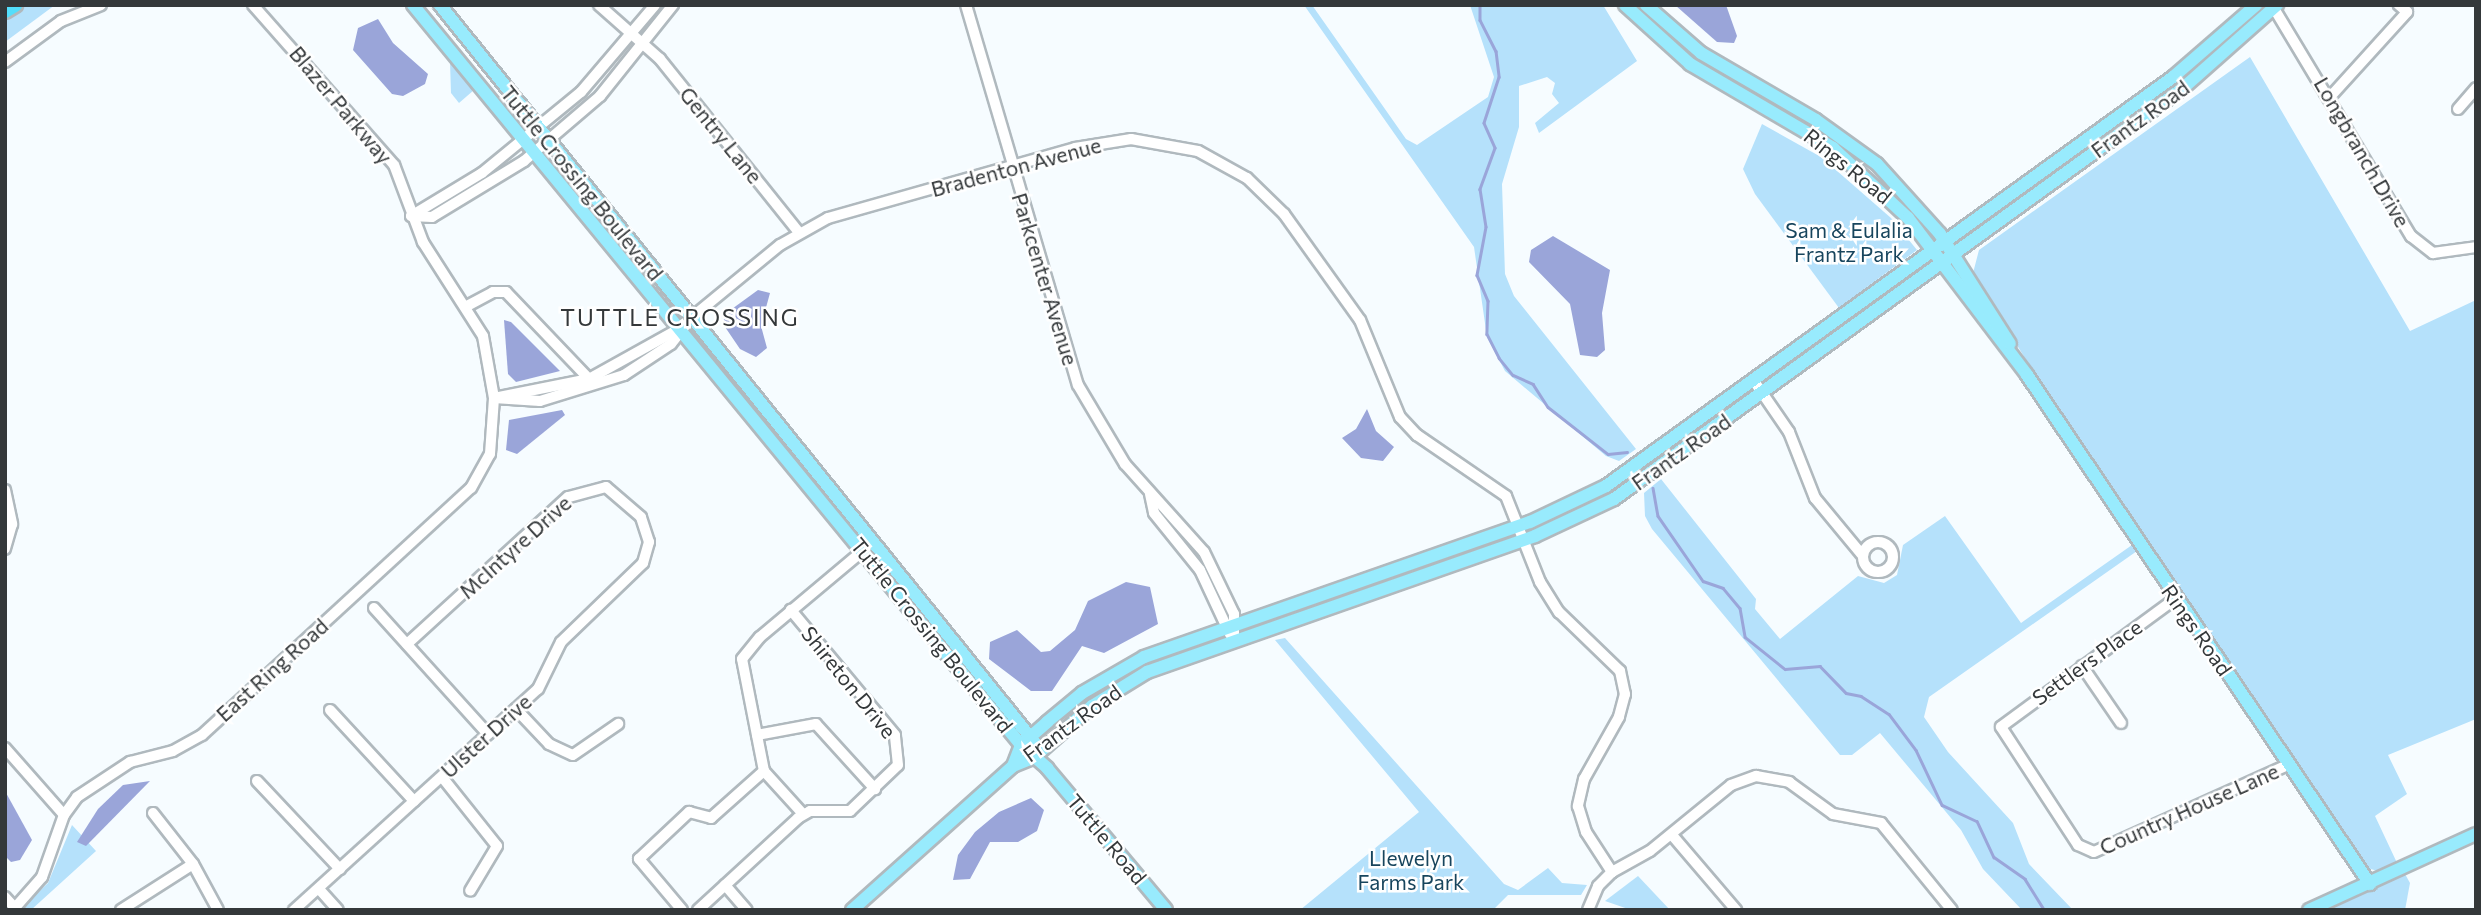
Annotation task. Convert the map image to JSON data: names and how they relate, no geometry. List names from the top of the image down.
{
  "streets": {
    "main road": [
      "Frantz Road",
      "Rings Road",
      "Tuttle Crossing Boulevard",
      "Tuttle Road"
    ],
    "street": [
      "Blazer Parkway",
      "Gentry Lane",
      "Longbranch Drive",
      "Bradenton Avenue",
      "Parkcenter Avenue",
      "McIntyre Drive",
      "Settlers Place",
      "East Ring Road",
      "Shireton Drive",
      "Ulster Drive",
      "Country House Lane"
    ]
  },
  "crossings": [
    ["Blazer Parkway", "Bradenton Avenue"],
    ["Blazer Parkway", "East Ring Road"],
    ["Frantz Road", "Longbranch Drive"],
    ["Frantz Road", "Rings Road"],
    ["Frantz Road", "Bradenton Avenue"],
    ["Frantz Road", "Tuttle Crossing Boulevard"],
    ["Frantz Road", "Parkcenter Avenue"],
    ["Gentry Lane", "Bradenton Avenue"],
    ["Rings Road", "Settlers Place"],
    ["Rings Road", "Country House Lane"],
    ["Bradenton Avenue", "Tuttle Crossing Boulevard"],
    ["Bradenton Avenue", "Parkcenter Avenue"],
    ["Bradenton Avenue", "East Ring Road"],
    ["Tuttle Crossing Boulevard", "Tuttle Road"],
    ["McIntyre Drive", "Ulster Drive"],
    ["Settlers Place", "Country House Lane"]
  ],
  "districts": ["TUTTLE CROSSING"],
  "parks": ["Sam & Eulalia Frantz Park", "Llewelyn Farms Park"]
}
